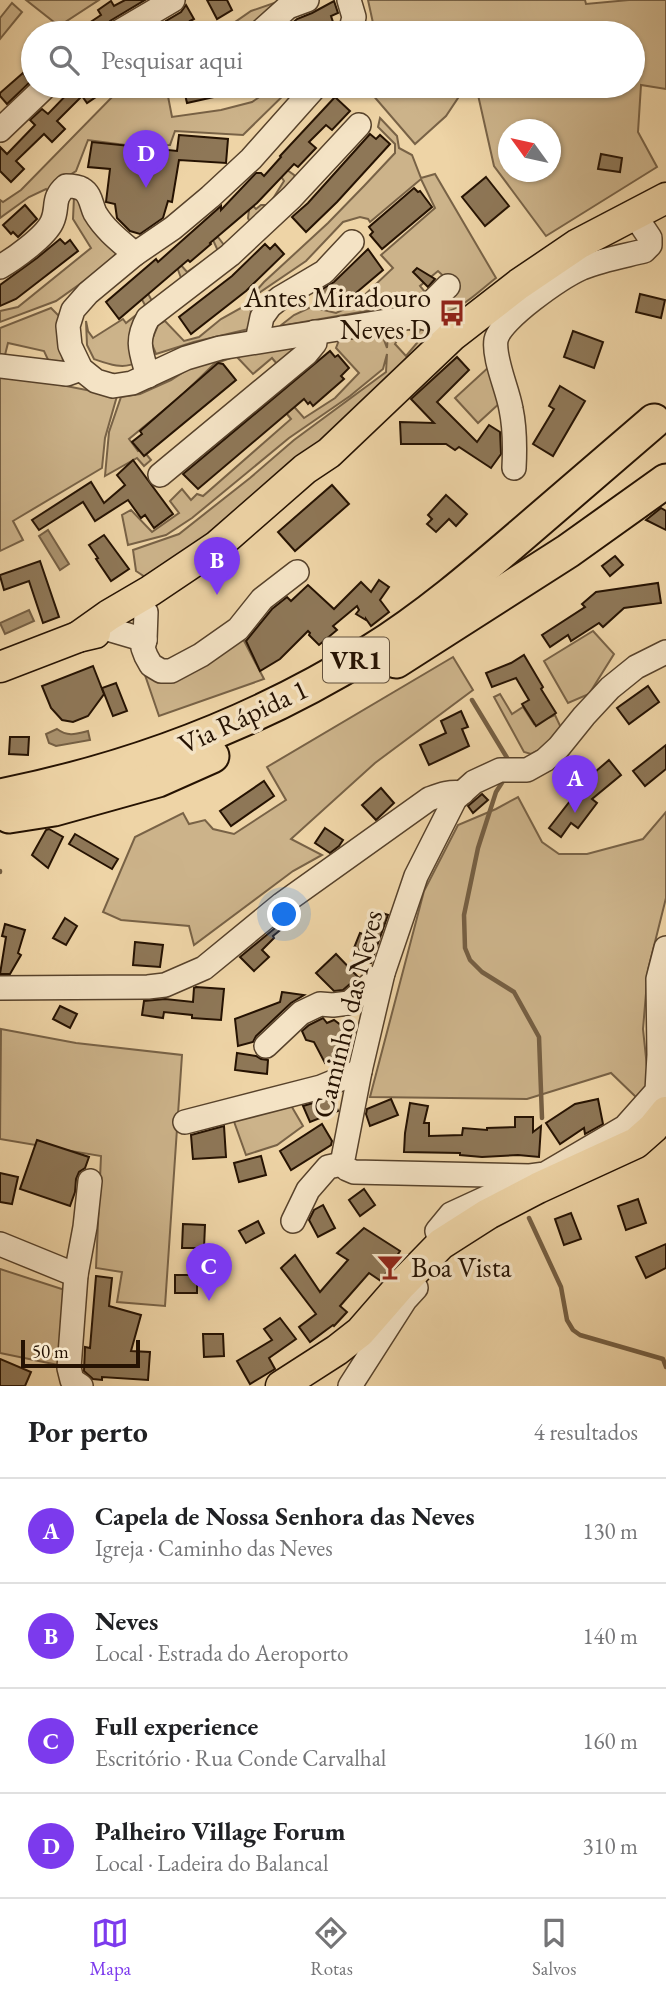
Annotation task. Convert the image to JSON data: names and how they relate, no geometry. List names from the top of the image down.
{
  "streets": {
    "highway": ["VR1", "Via Rápida 1"],
    "street": ["Caminho das Neves"]
  },
  "places": {
    "bus stop": ["Antes Miradouro Neves D"],
    "bar": ["Boa Vista"]
  },
  "scale_bar": "50 m",
  "north": "top left",
  "page": {
    "search": "Pesquisar aqui",
    "pins": [
      "D",
      "B",
      "A",
      "C"
    ],
    "scale": "50 m",
    "heading": ["Por perto", "4 resultados"],
    "list": [
      {
        "mark": "A",
        "name": "Capela de Nossa Senhora das Neves",
        "note": "Igreja · Caminho das Neves",
        "value": "130 m"
      },
      {
        "mark": "B",
        "name": "Neves",
        "note": "Local · Estrada do Aeroporto",
        "value": "140 m"
      },
      {
        "mark": "C",
        "name": "Full experience",
        "note": "Escritório · Rua Conde Carvalhal",
        "value": "160 m"
      },
      {
        "mark": "D",
        "name": "Palheiro Village Forum",
        "note": "Local · Ladeira do Balancal",
        "value": "310 m"
      }
    ],
    "nav": ["Mapa", "Rotas", "Salvos"]
  }
}
